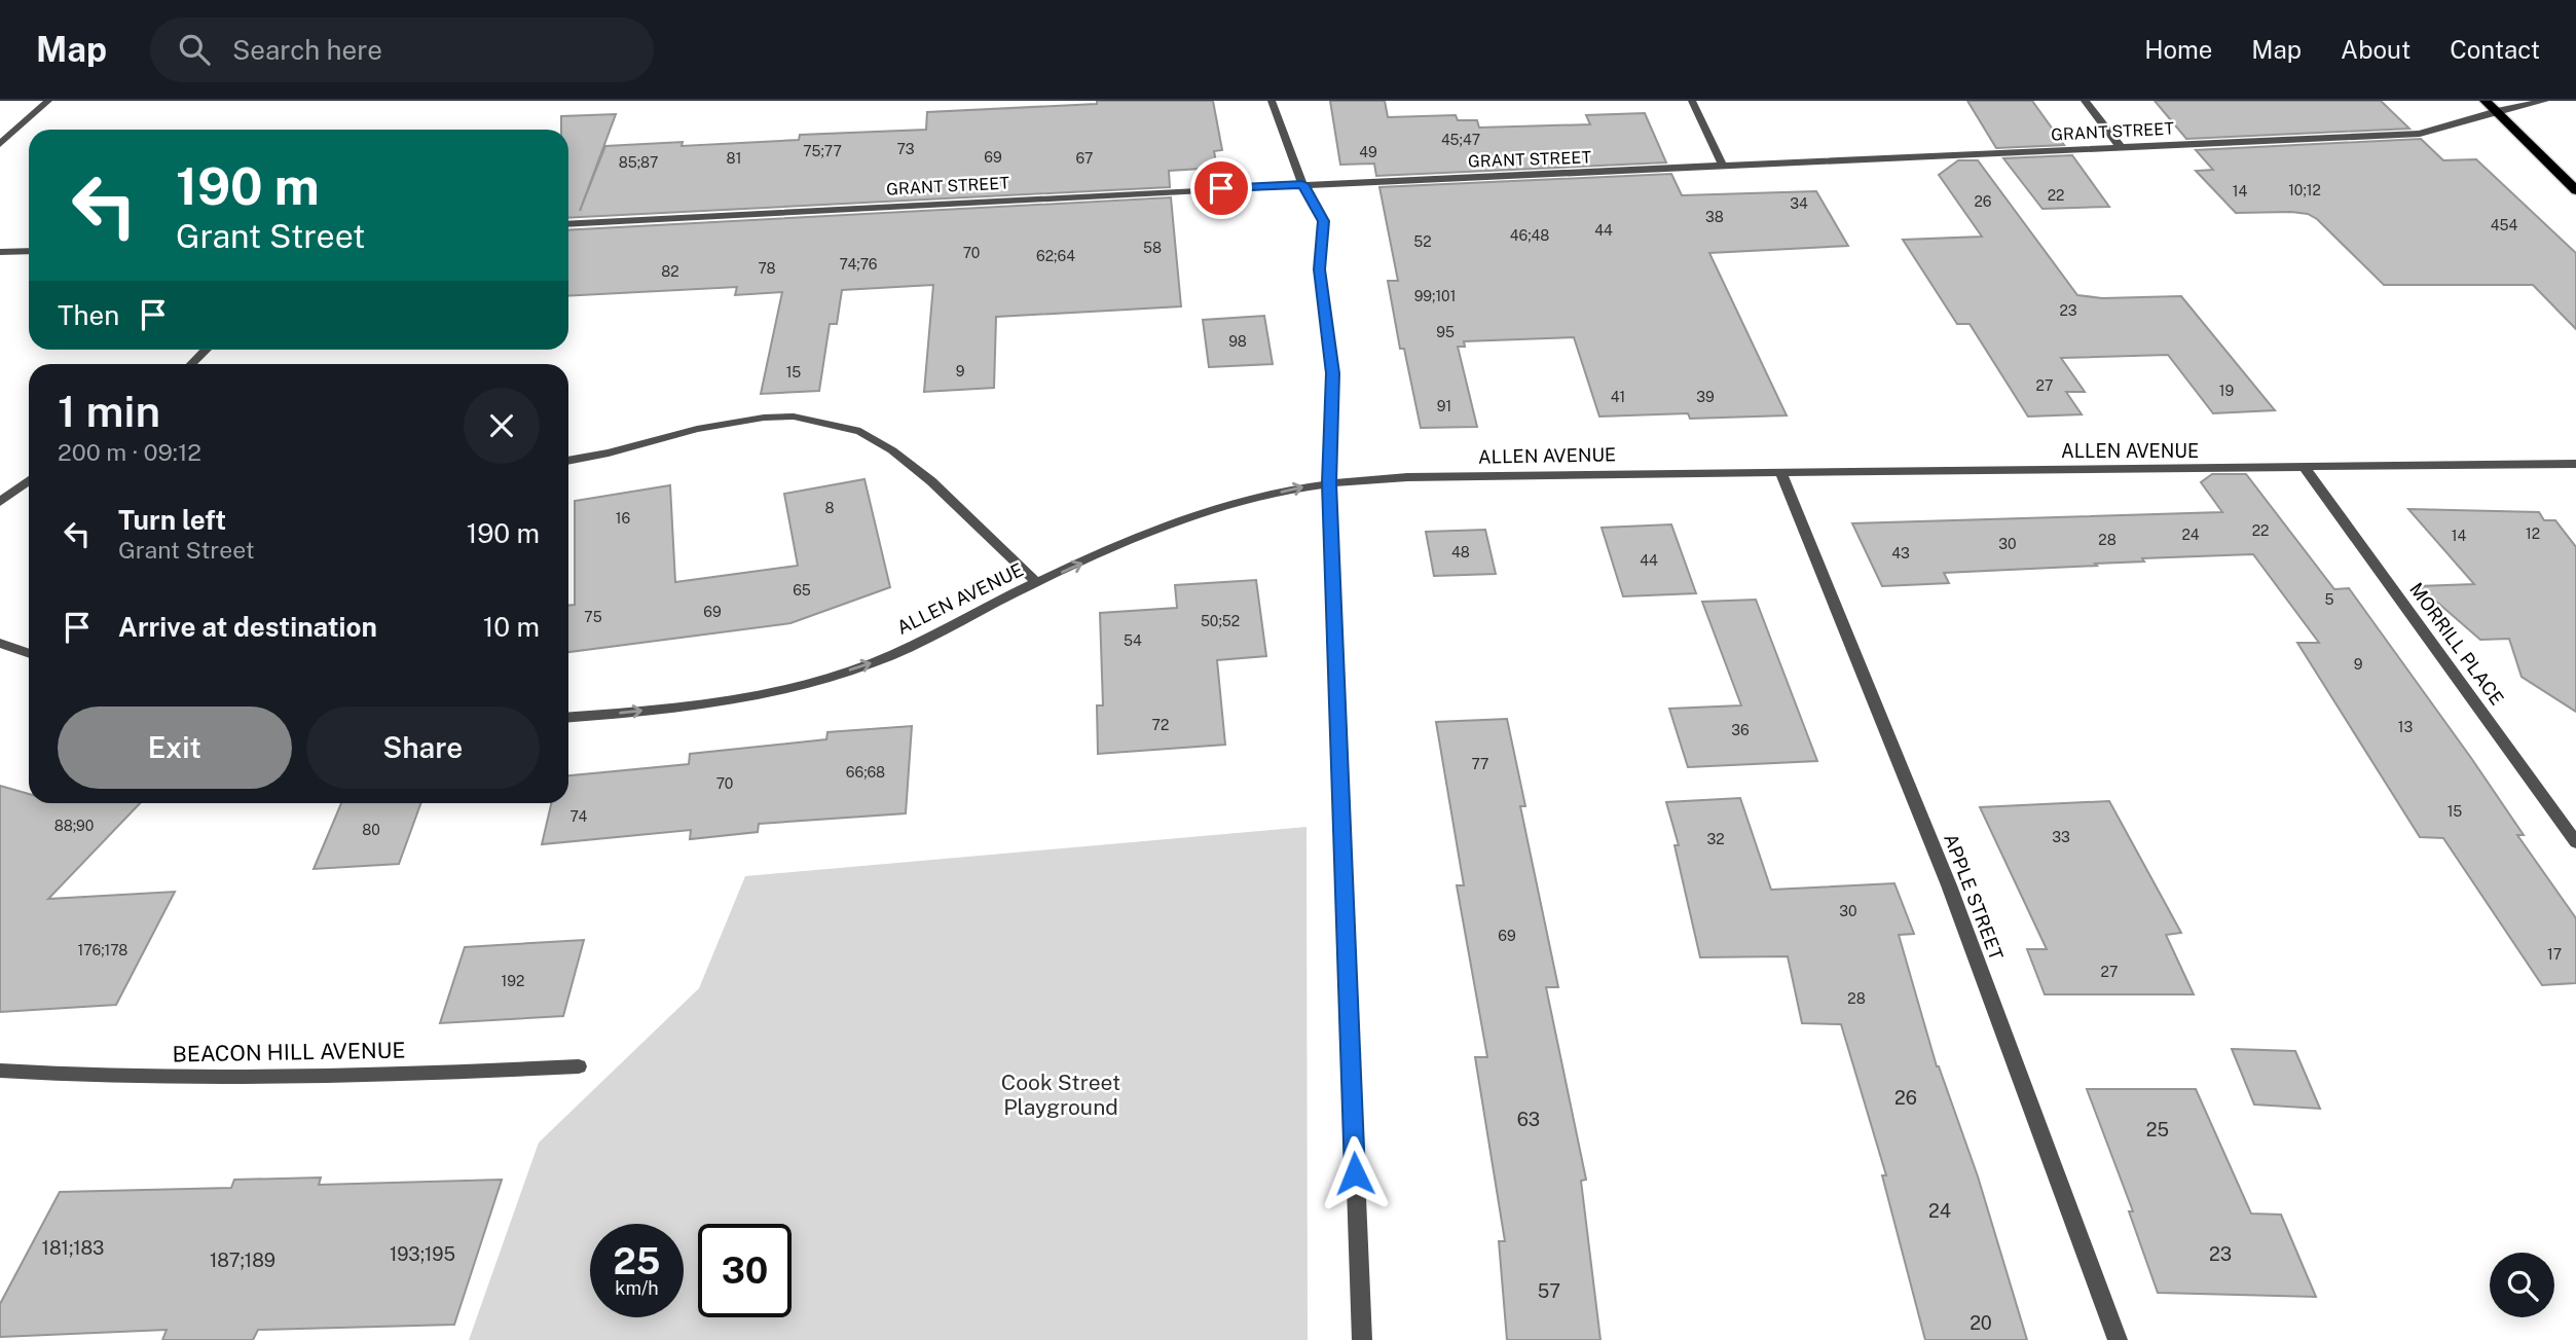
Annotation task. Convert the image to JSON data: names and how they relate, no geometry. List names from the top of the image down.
{
  "streets": {
    "street": [
      "GRANT STREET",
      "ALLEN AVENUE",
      "MORRILL PLACE",
      "APPLE STREET",
      "BEACON HILL AVENUE"
    ]
  },
  "crossings": [
    ["ALLEN AVENUE", "MORRILL PLACE"],
    ["ALLEN AVENUE", "APPLE STREET"]
  ],
  "one_way": ["ALLEN AVENUE"],
  "parks": ["Cook Street Playground"],
  "house_numbers": [
    "45;47",
    "73",
    "75;77",
    "49",
    "69",
    "81",
    "67",
    "85;87",
    "10;12",
    "14",
    "22",
    "26",
    "34",
    "38",
    "454",
    "44",
    "46;48",
    "52",
    "58",
    "70",
    "62;64",
    "74;76",
    "78",
    "82",
    "99;101",
    "23",
    "95",
    "98",
    "9",
    "15",
    "27",
    "19",
    "41",
    "39",
    "91",
    "8",
    "16",
    "22",
    "12",
    "24",
    "14",
    "28",
    "30",
    "48",
    "43",
    "44",
    "65",
    "5",
    "69",
    "75",
    "50;52",
    "54",
    "9",
    "72",
    "13",
    "36",
    "77",
    "66;68",
    "70",
    "15",
    "74",
    "88;90",
    "80",
    "33",
    "32",
    "30",
    "69",
    "176;178",
    "17",
    "27",
    "192",
    "28",
    "26",
    "63",
    "25",
    "24",
    "181;183",
    "193;195",
    "23",
    "187;189",
    "57",
    "20"
  ],
  "page": {
    "header": "Map",
    "search": "Search here",
    "nav": [
      "Home",
      "Map",
      "About",
      "Contact"
    ],
    "turn": ["190 m", "Grant Street"],
    "then": "Then",
    "heading": ["1 min", "200 m · 09:12"],
    "list": [
      {
        "name": "Turn left",
        "note": "Grant Street",
        "value": "190 m"
      },
      {
        "name": "Arrive at destination",
        "value": "10 m"
      }
    ],
    "buttons": ["Exit", "Share"],
    "speed": "25 km/h",
    "limit": "30"
  }
}
